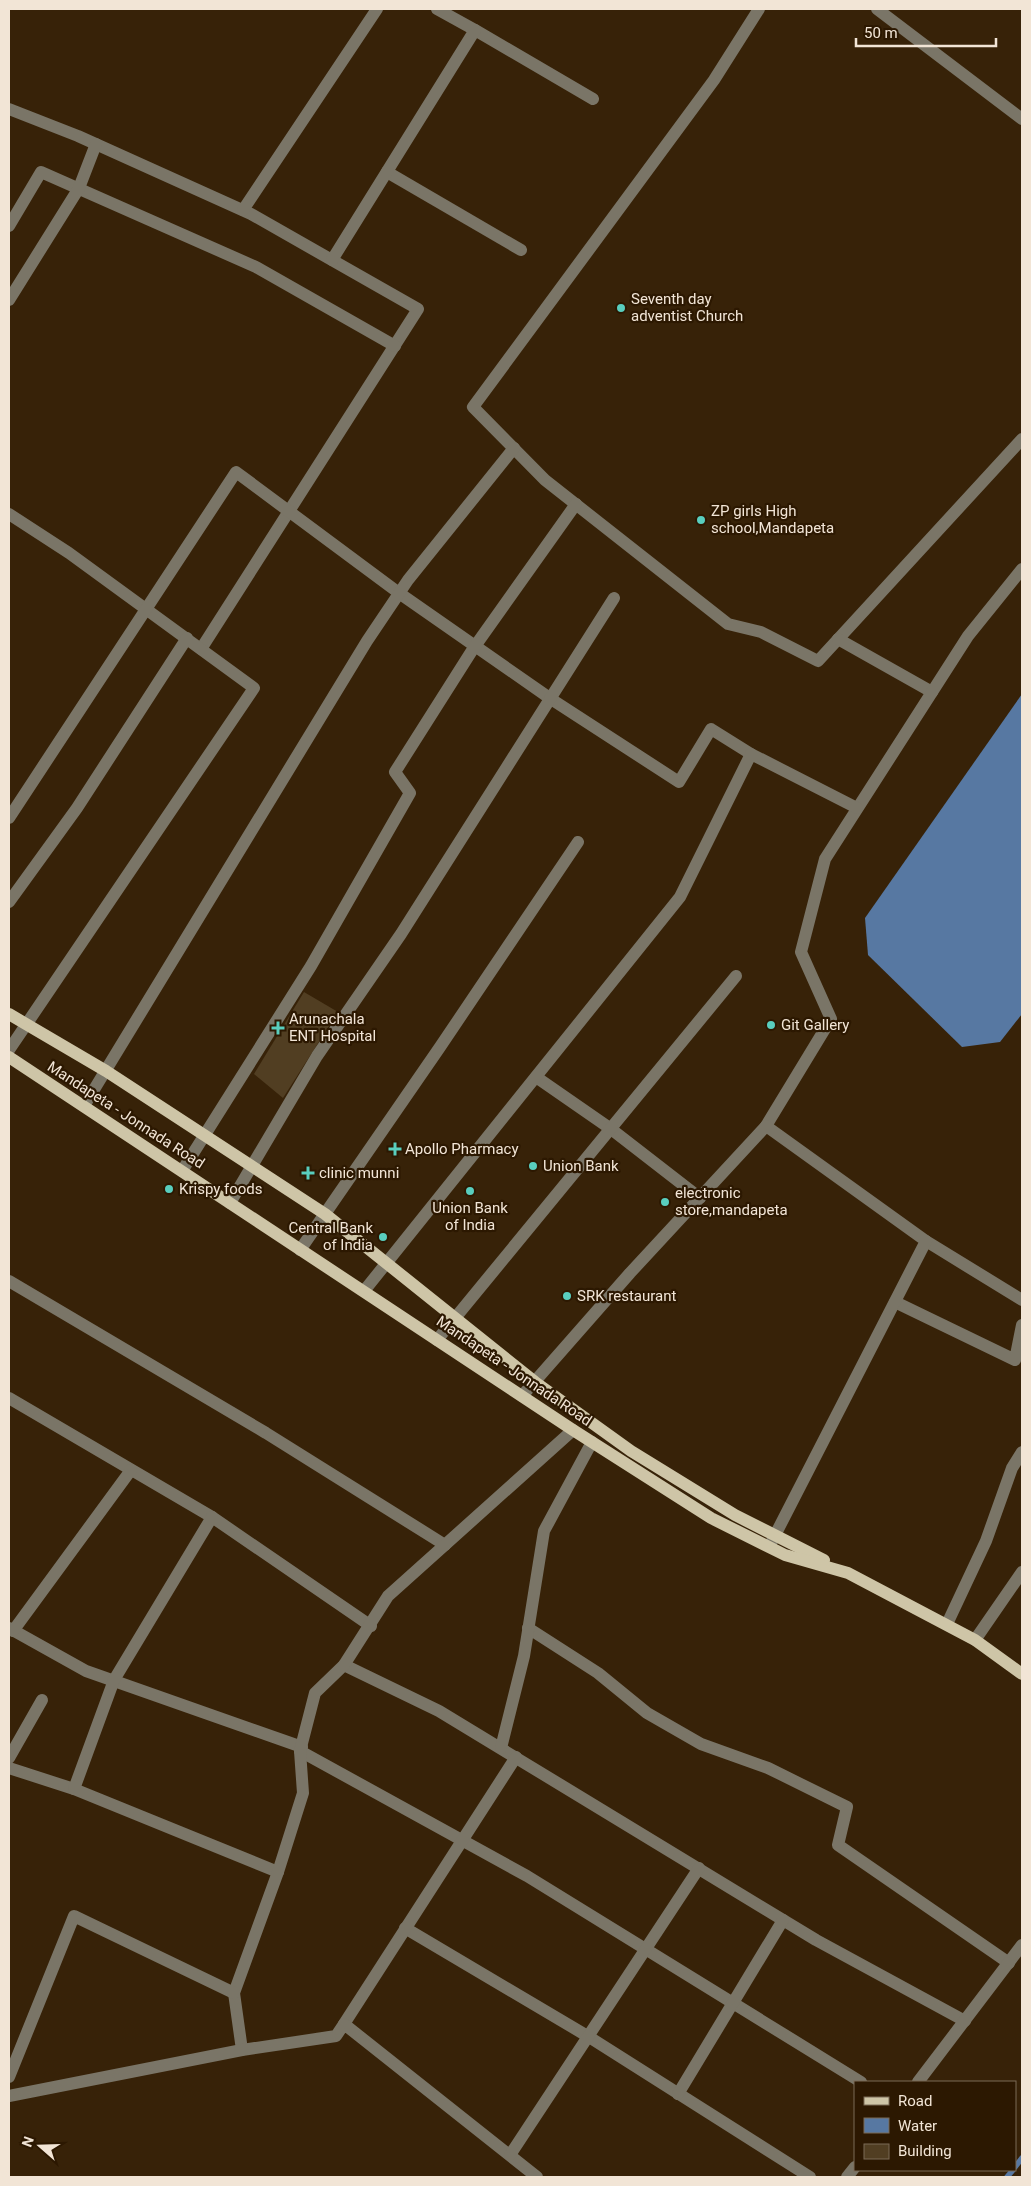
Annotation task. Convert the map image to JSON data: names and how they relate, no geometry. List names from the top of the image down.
{
  "streets": {
    "main road": ["Mandapeta - Jonnada Road"]
  },
  "places": {
    "other": [
      "Seventh day adventist Church",
      "ZP girls High school,Mandapeta",
      "Git Gallery",
      "Union Bank",
      "Krispy foods",
      "Union Bank of India",
      "electronic store,mandapeta",
      "Central Bank of India",
      "SRK restaurant"
    ],
    "health": ["Arunachala ENT Hospital", "Apollo Pharmacy", "clinic munni"]
  },
  "legend": ["Road", "Water", "Building"],
  "scale_bar": "50 m",
  "north": "left"
}
